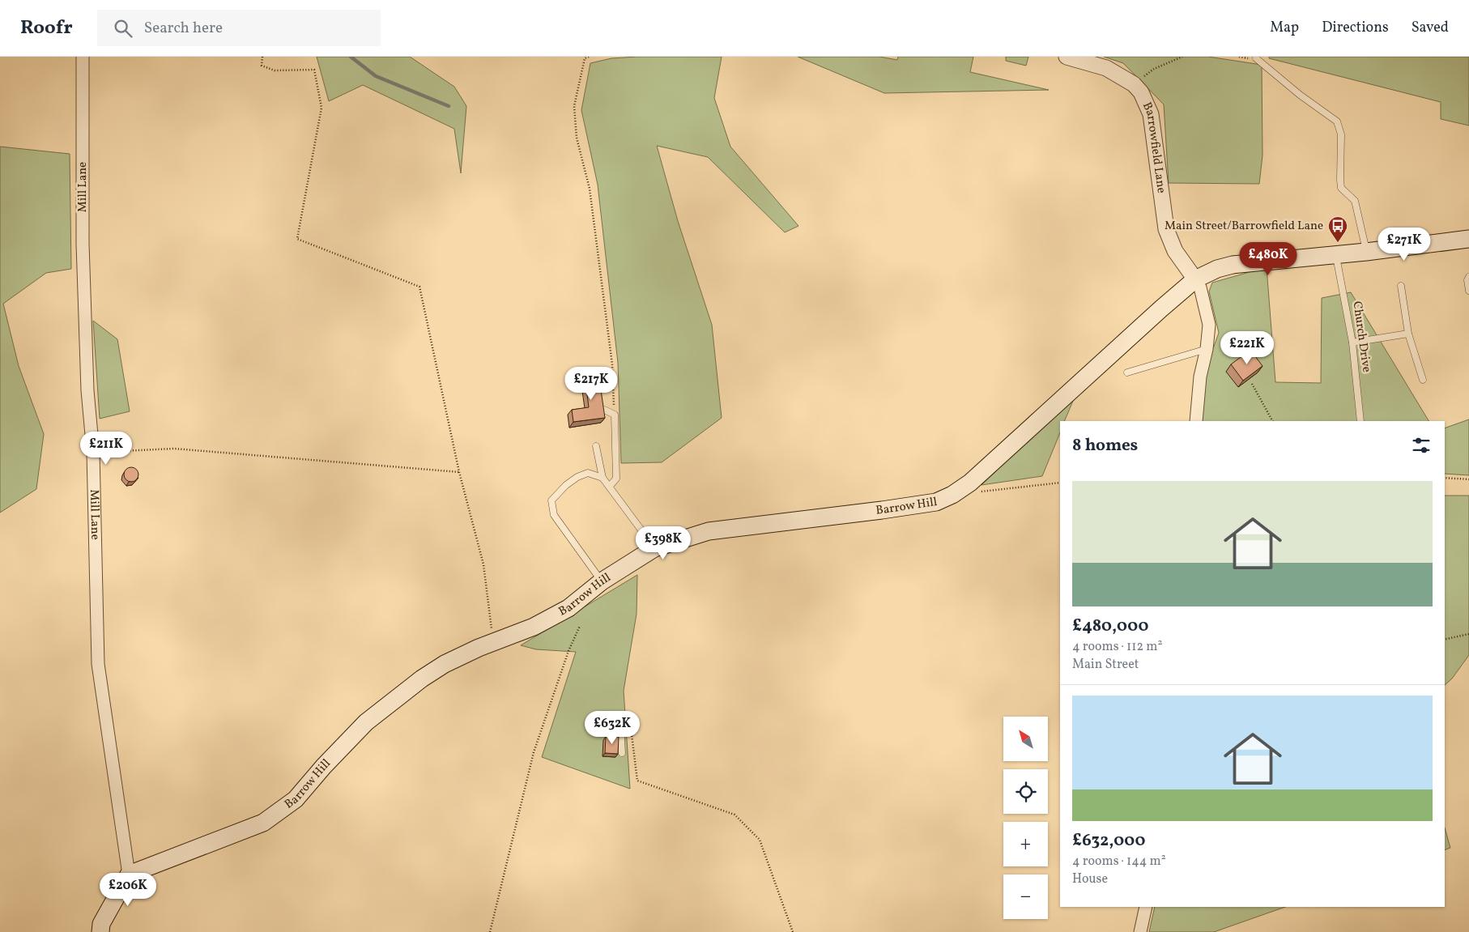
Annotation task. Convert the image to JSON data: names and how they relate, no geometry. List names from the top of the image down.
{
  "streets": {
    "main road": ["Barrow Hill"],
    "street": ["Barrowfield Lane", "Mill Lane"],
    "lane": ["Church Drive"]
  },
  "crossings": [
    ["Barrowfield Lane", "Barrow Hill"],
    ["Mill Lane", "Barrow Hill"],
    ["Church Drive", "Barrow Hill"]
  ],
  "places": {
    "bus stop": ["Main Street/Barrowfield Lane"]
  },
  "north": "top left",
  "page": {
    "header": "Roofr",
    "search": "Search here",
    "nav": ["Map", "Directions", "Saved"],
    "price": [
      "£271K",
      "£480K",
      "£221K",
      "£217K",
      "£211K",
      "£398K",
      "£632K",
      "£206K"
    ],
    "heading": "8 homes",
    "list": [
      {
        "name": "£480,000",
        "note": "4 rooms · 112 m² · Main Street"
      },
      {
        "name": "£632,000",
        "note": "4 rooms · 144 m² · House"
      }
    ],
    "map_buttons": ["+", "−"]
  }
}
